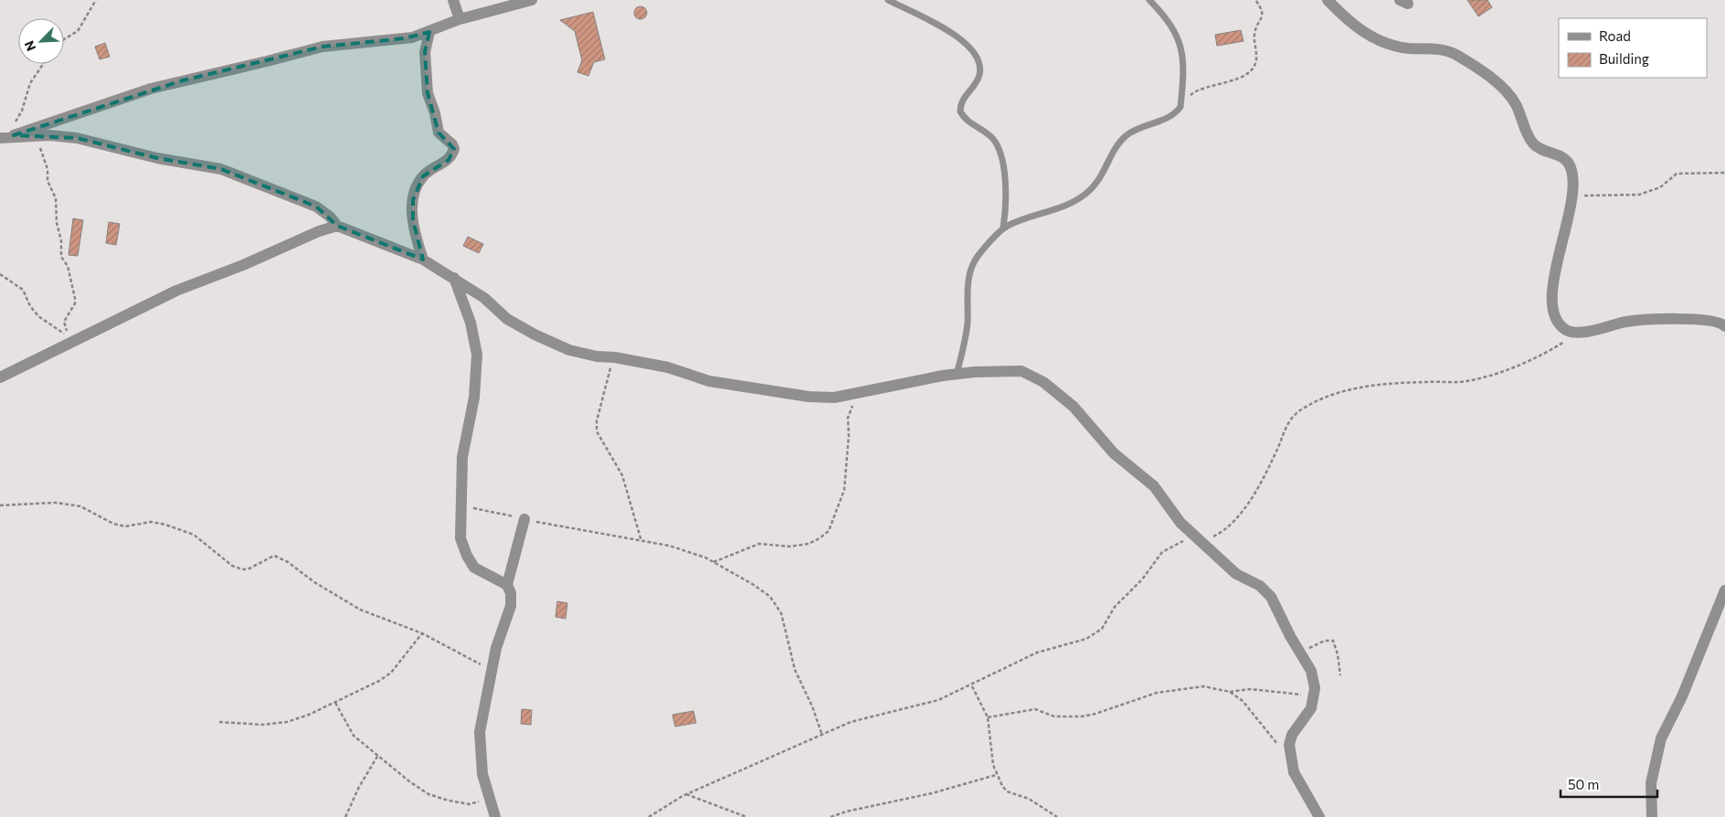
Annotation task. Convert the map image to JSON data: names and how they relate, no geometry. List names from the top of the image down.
{
  "legend": ["Road", "Building"],
  "scale_bar": "50 m",
  "north": "bottom left"
}
